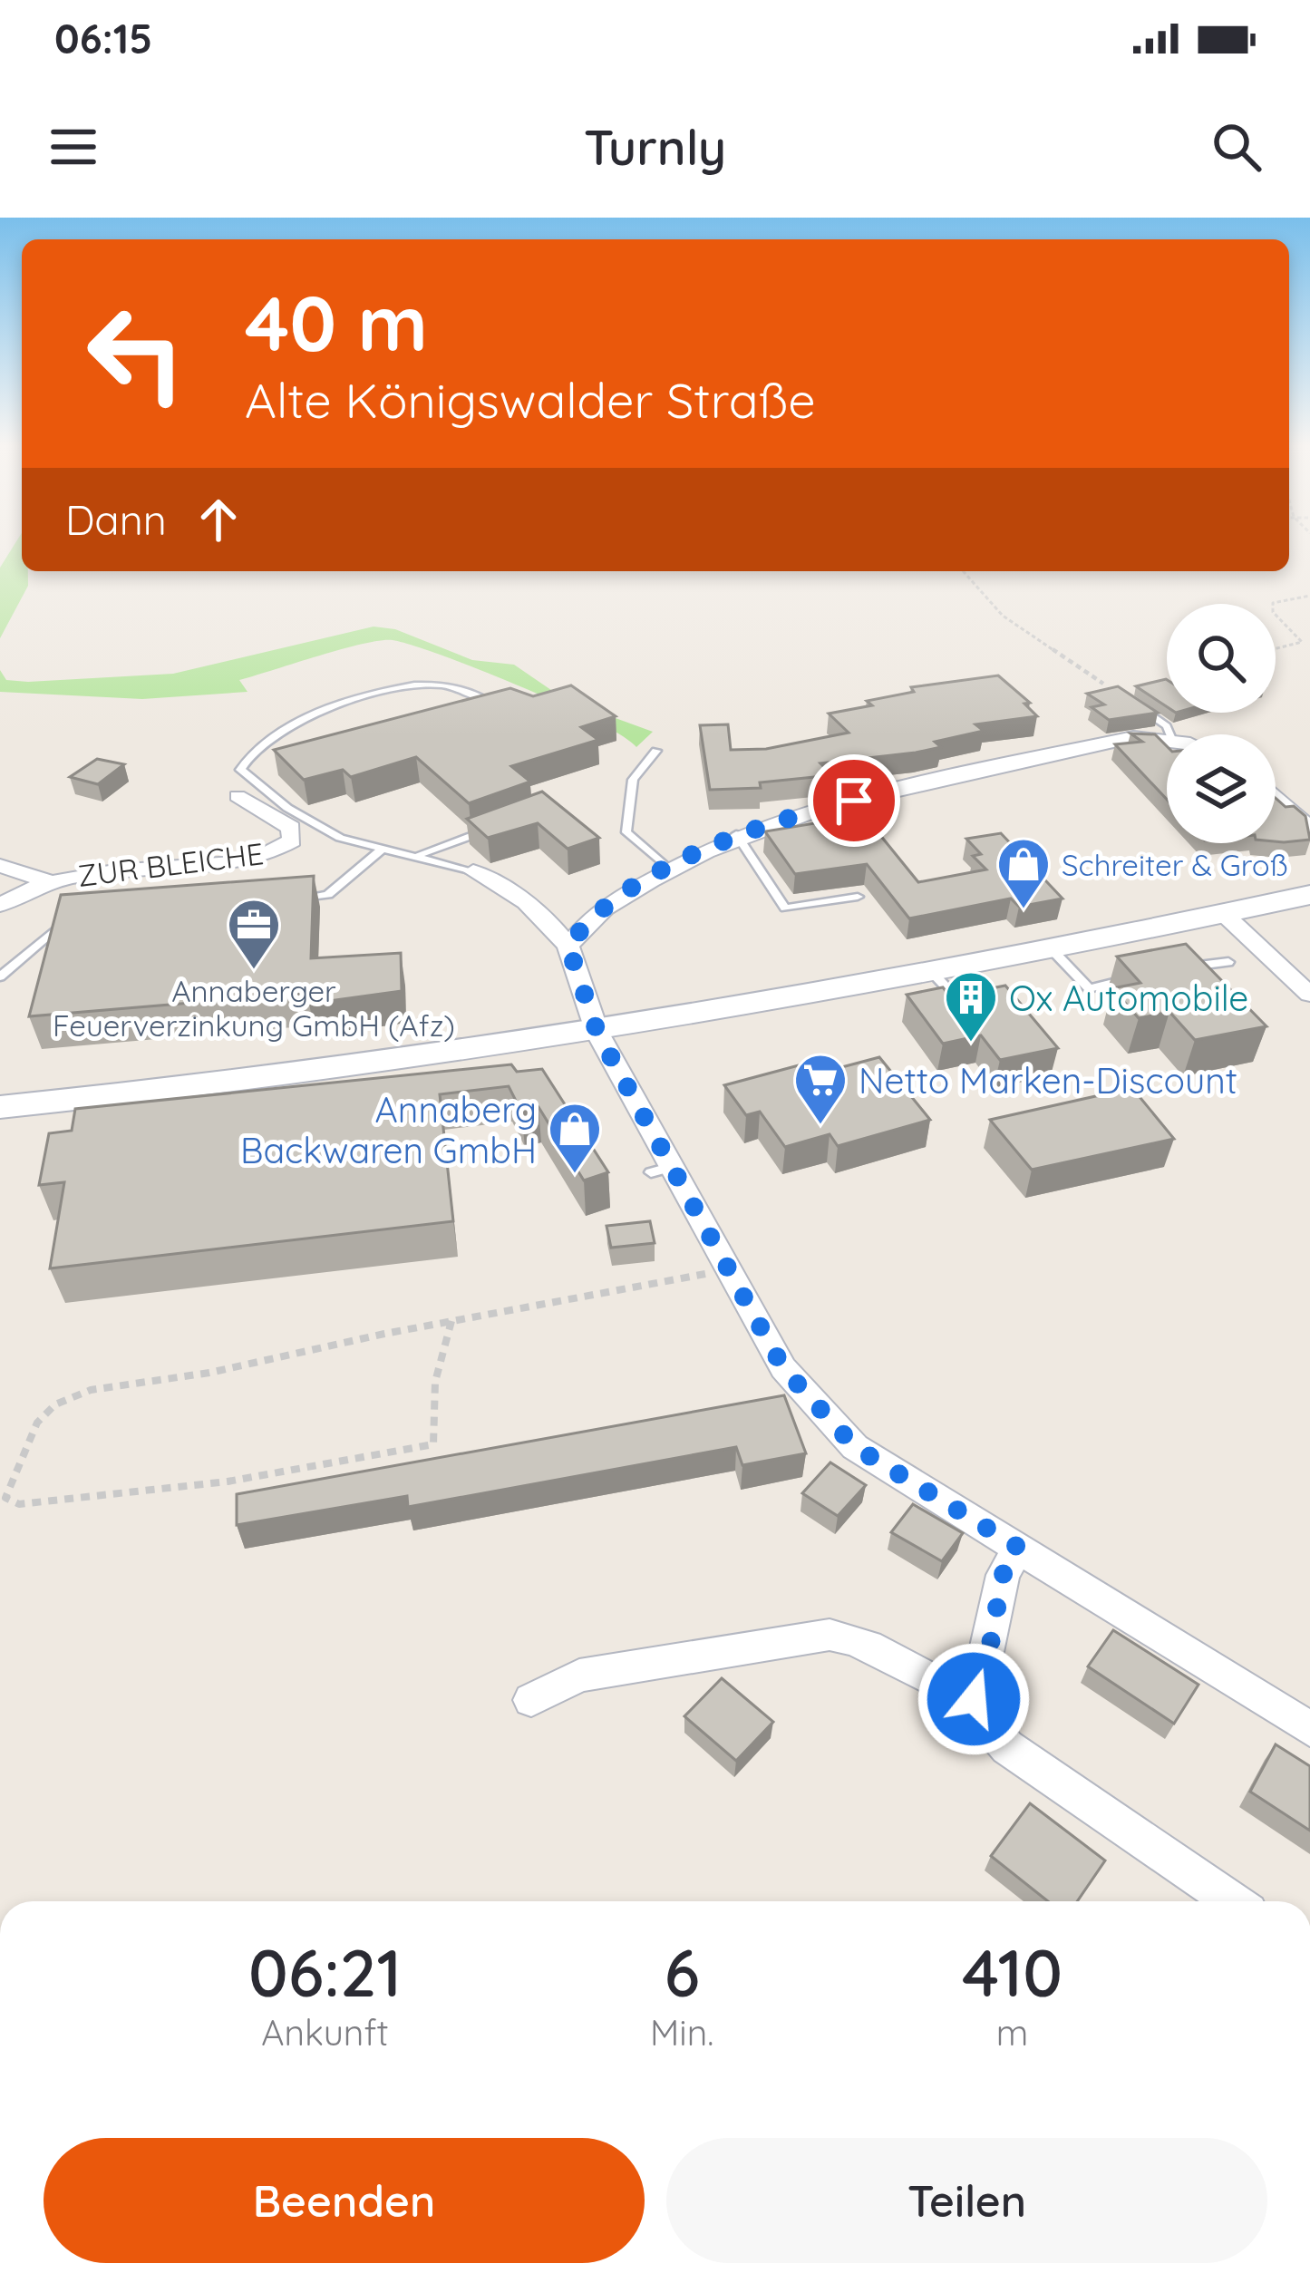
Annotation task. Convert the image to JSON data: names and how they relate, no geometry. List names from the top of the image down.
{
  "streets": {
    "street": ["ZUR BLEICHE"]
  },
  "places": {
    "shop": ["Schreiter & Groß", "Annaberg Backwaren GmbH"],
    "office": ["Annaberger Feuerverzinkung GmbH (Afz)"],
    "building": ["Ox Automobile"],
    "supermarket": ["Netto Marken-Discount"]
  },
  "page": {
    "status": "06:15",
    "header": "Turnly",
    "turn": ["40 m", "Alte Königswalder Straße"],
    "then": "Dann",
    "eta": [
      "06:21",
      "Ankunft",
      "6",
      "Min.",
      "410",
      "m"
    ],
    "buttons": ["Beenden", "Teilen"]
  }
}
